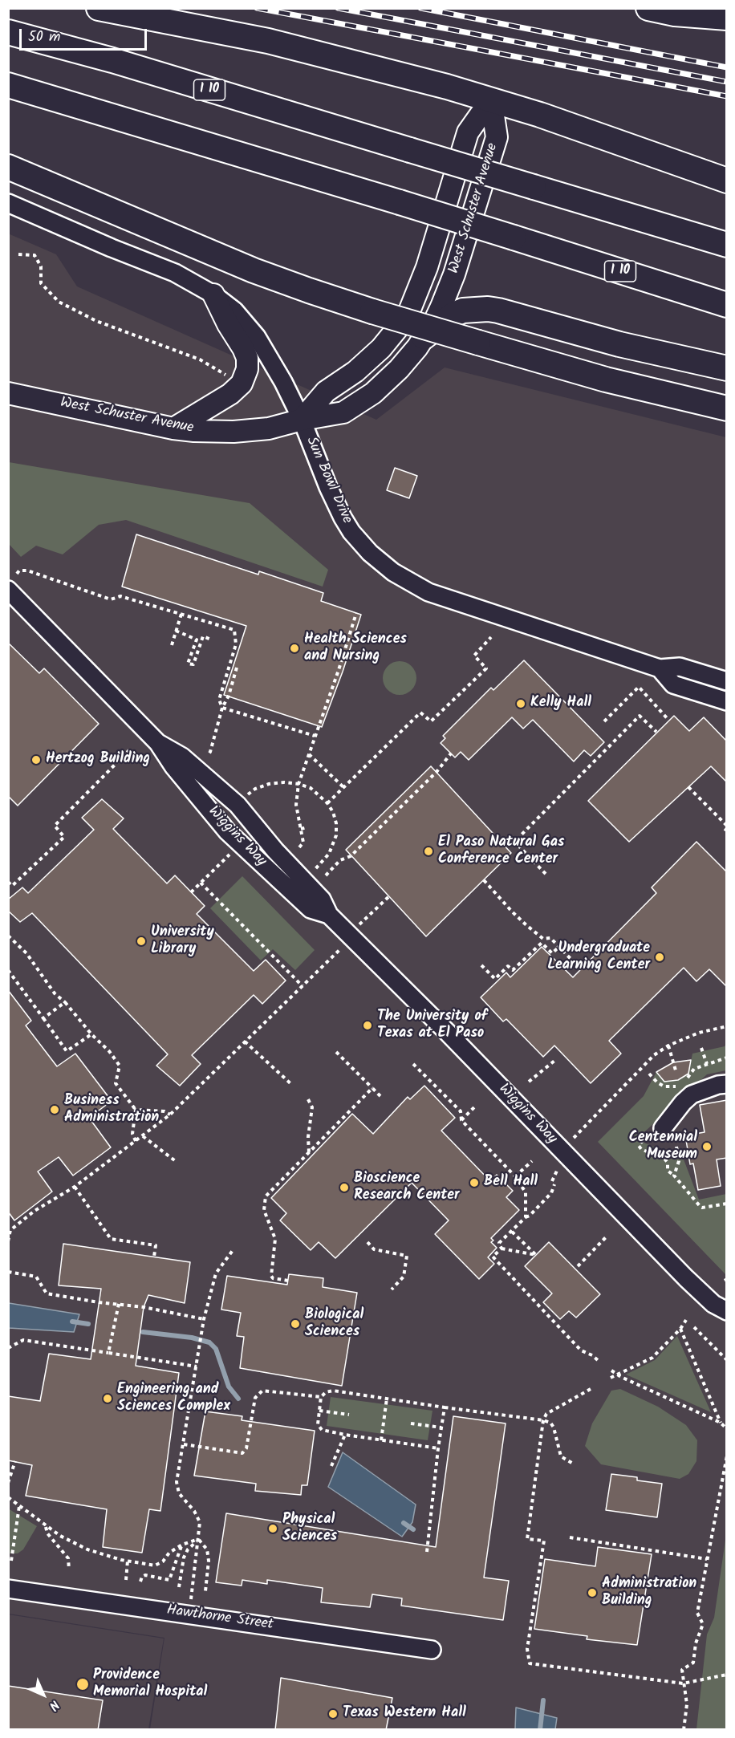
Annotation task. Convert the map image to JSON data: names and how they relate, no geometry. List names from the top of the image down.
{
  "streets": {
    "highway": ["I 10"],
    "main road": ["West Schuster Avenue"],
    "street": ["Sun Bowl Drive", "Wiggins Way", "Hawthorne Street"]
  },
  "crossings": [
    ["West Schuster Avenue", "Sun Bowl Drive"]
  ],
  "places": [
    "Health Sciences and Nursing",
    "Kelly Hall",
    "Hertzog Building",
    "El Paso Natural Gas Conference Center",
    "University Library",
    "Undergraduate Learning Center",
    "The University of Texas at El Paso",
    "Business Administration",
    "Centennial Museum",
    "Bell Hall",
    "Bioscience Research Center",
    "Biological Sciences",
    "Engineering and Sciences Complex",
    "Physical Sciences",
    "Administration Building",
    "Providence Memorial Hospital",
    "Texas Western Hall"
  ],
  "scale_bar": "50 m",
  "north": "bottom right"
}
